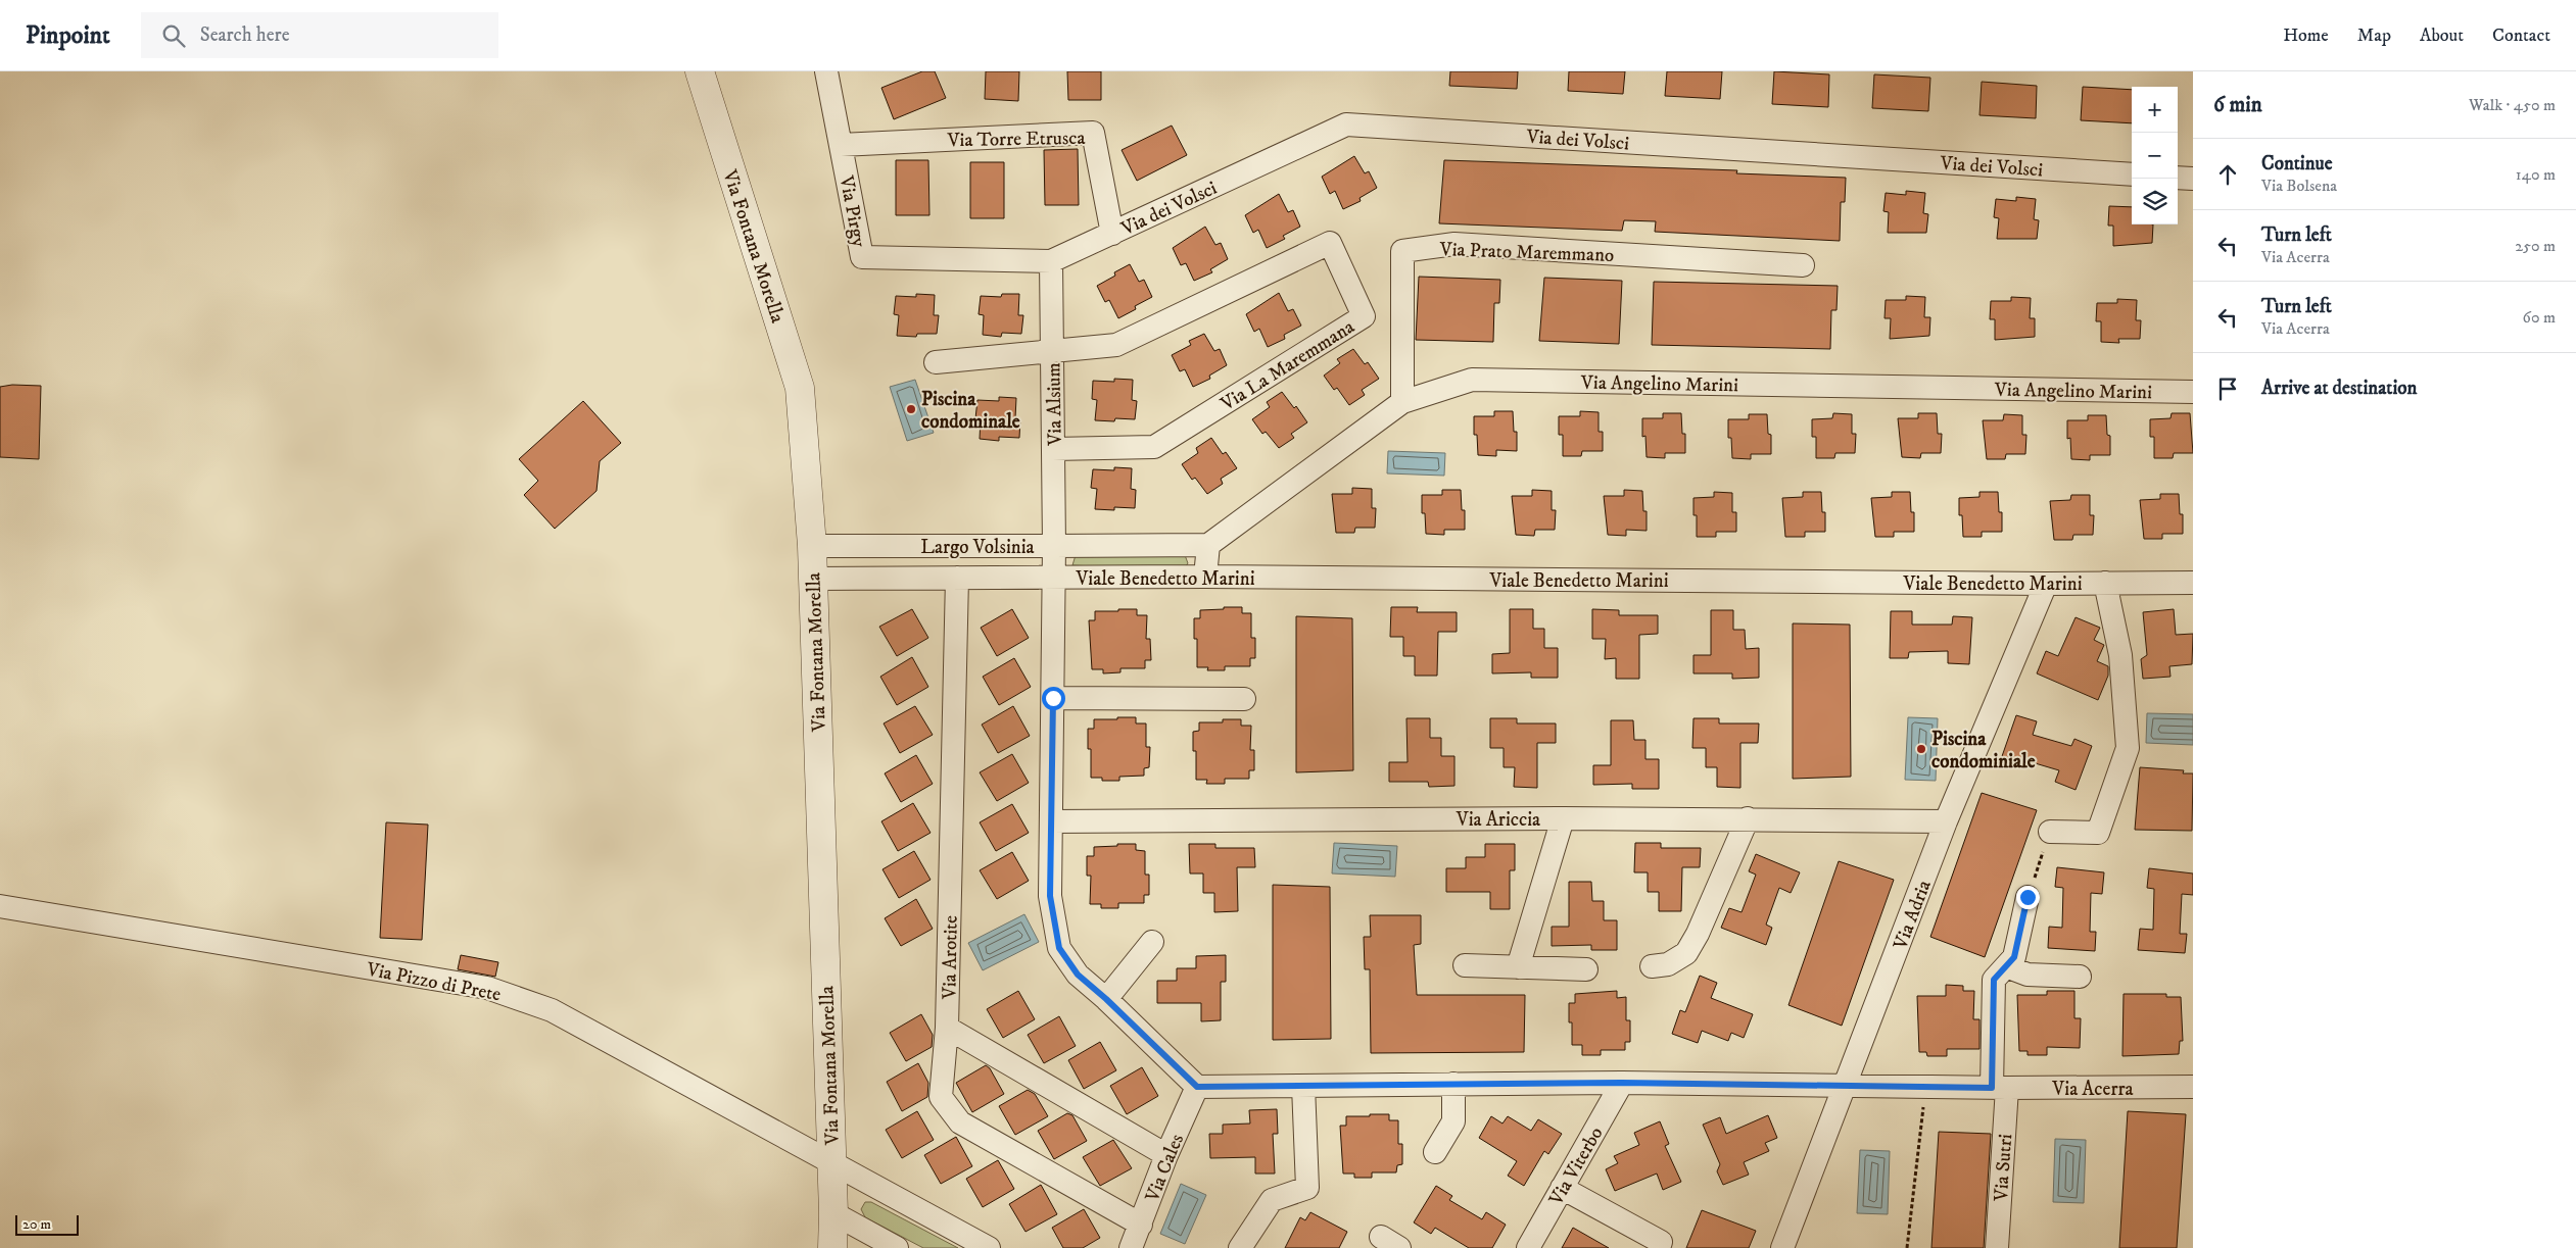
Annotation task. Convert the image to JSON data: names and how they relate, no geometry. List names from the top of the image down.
{
  "streets": {
    "street": [
      "Via Torre Etrusca",
      "Via dei Volsci",
      "Via Pirgy",
      "Via Fontana Morella",
      "Via Prato Maremmano",
      "Via La Maremmana",
      "Via Angelino Marini",
      "Via Alsium",
      "Largo Volsinia",
      "Viale Benedetto Marini",
      "Via Ariccia",
      "Via Adria",
      "Via Arotite",
      "Via Pizzo di Prete",
      "Via Acerra",
      "Via Viterbo",
      "Via Cales",
      "Via Sutri"
    ]
  },
  "crossings": [
    ["Via Torre Etrusca", "Via dei Volsci"],
    ["Via Torre Etrusca", "Via Pirgy"],
    ["Via dei Volsci", "Via Pirgy"],
    ["Via dei Volsci", "Via Alsium"],
    ["Via Pirgy", "Via Alsium"],
    ["Via Fontana Morella", "Largo Volsinia"],
    ["Via Fontana Morella", "Via Pizzo di Prete"],
    ["Via Prato Maremmano", "Via Angelino Marini"],
    ["Via La Maremmana", "Via Alsium"],
    ["Via Angelino Marini", "Viale Benedetto Marini"],
    ["Via Alsium", "Largo Volsinia"],
    ["Via Alsium", "Viale Benedetto Marini"],
    ["Largo Volsinia", "Viale Benedetto Marini"],
    ["Largo Volsinia", "Via Arotite"],
    ["Viale Benedetto Marini", "Via Adria"],
    ["Via Ariccia", "Via Adria"],
    ["Via Adria", "Via Acerra"],
    ["Via Arotite", "Via Cales"],
    ["Via Acerra", "Via Viterbo"],
    ["Via Acerra", "Via Cales"],
    ["Via Acerra", "Via Sutri"]
  ],
  "places": ["Piscina condominale", "Piscina condominiale"],
  "scale_bar": "20 m",
  "page": {
    "header": "Pinpoint",
    "search": "Search here",
    "nav": [
      "Home",
      "Map",
      "About",
      "Contact"
    ],
    "heading": ["6 min", "Walk · 450 m"],
    "map_buttons": ["+", "−"],
    "list": [
      ["Continue", "Via Bolsena", "140 m"],
      ["Turn left", "Via Acerra", "250 m"],
      ["Turn left", "Via Acerra", "60 m"],
      "Arrive at destination"
    ],
    "scale": "20 m"
  }
}
